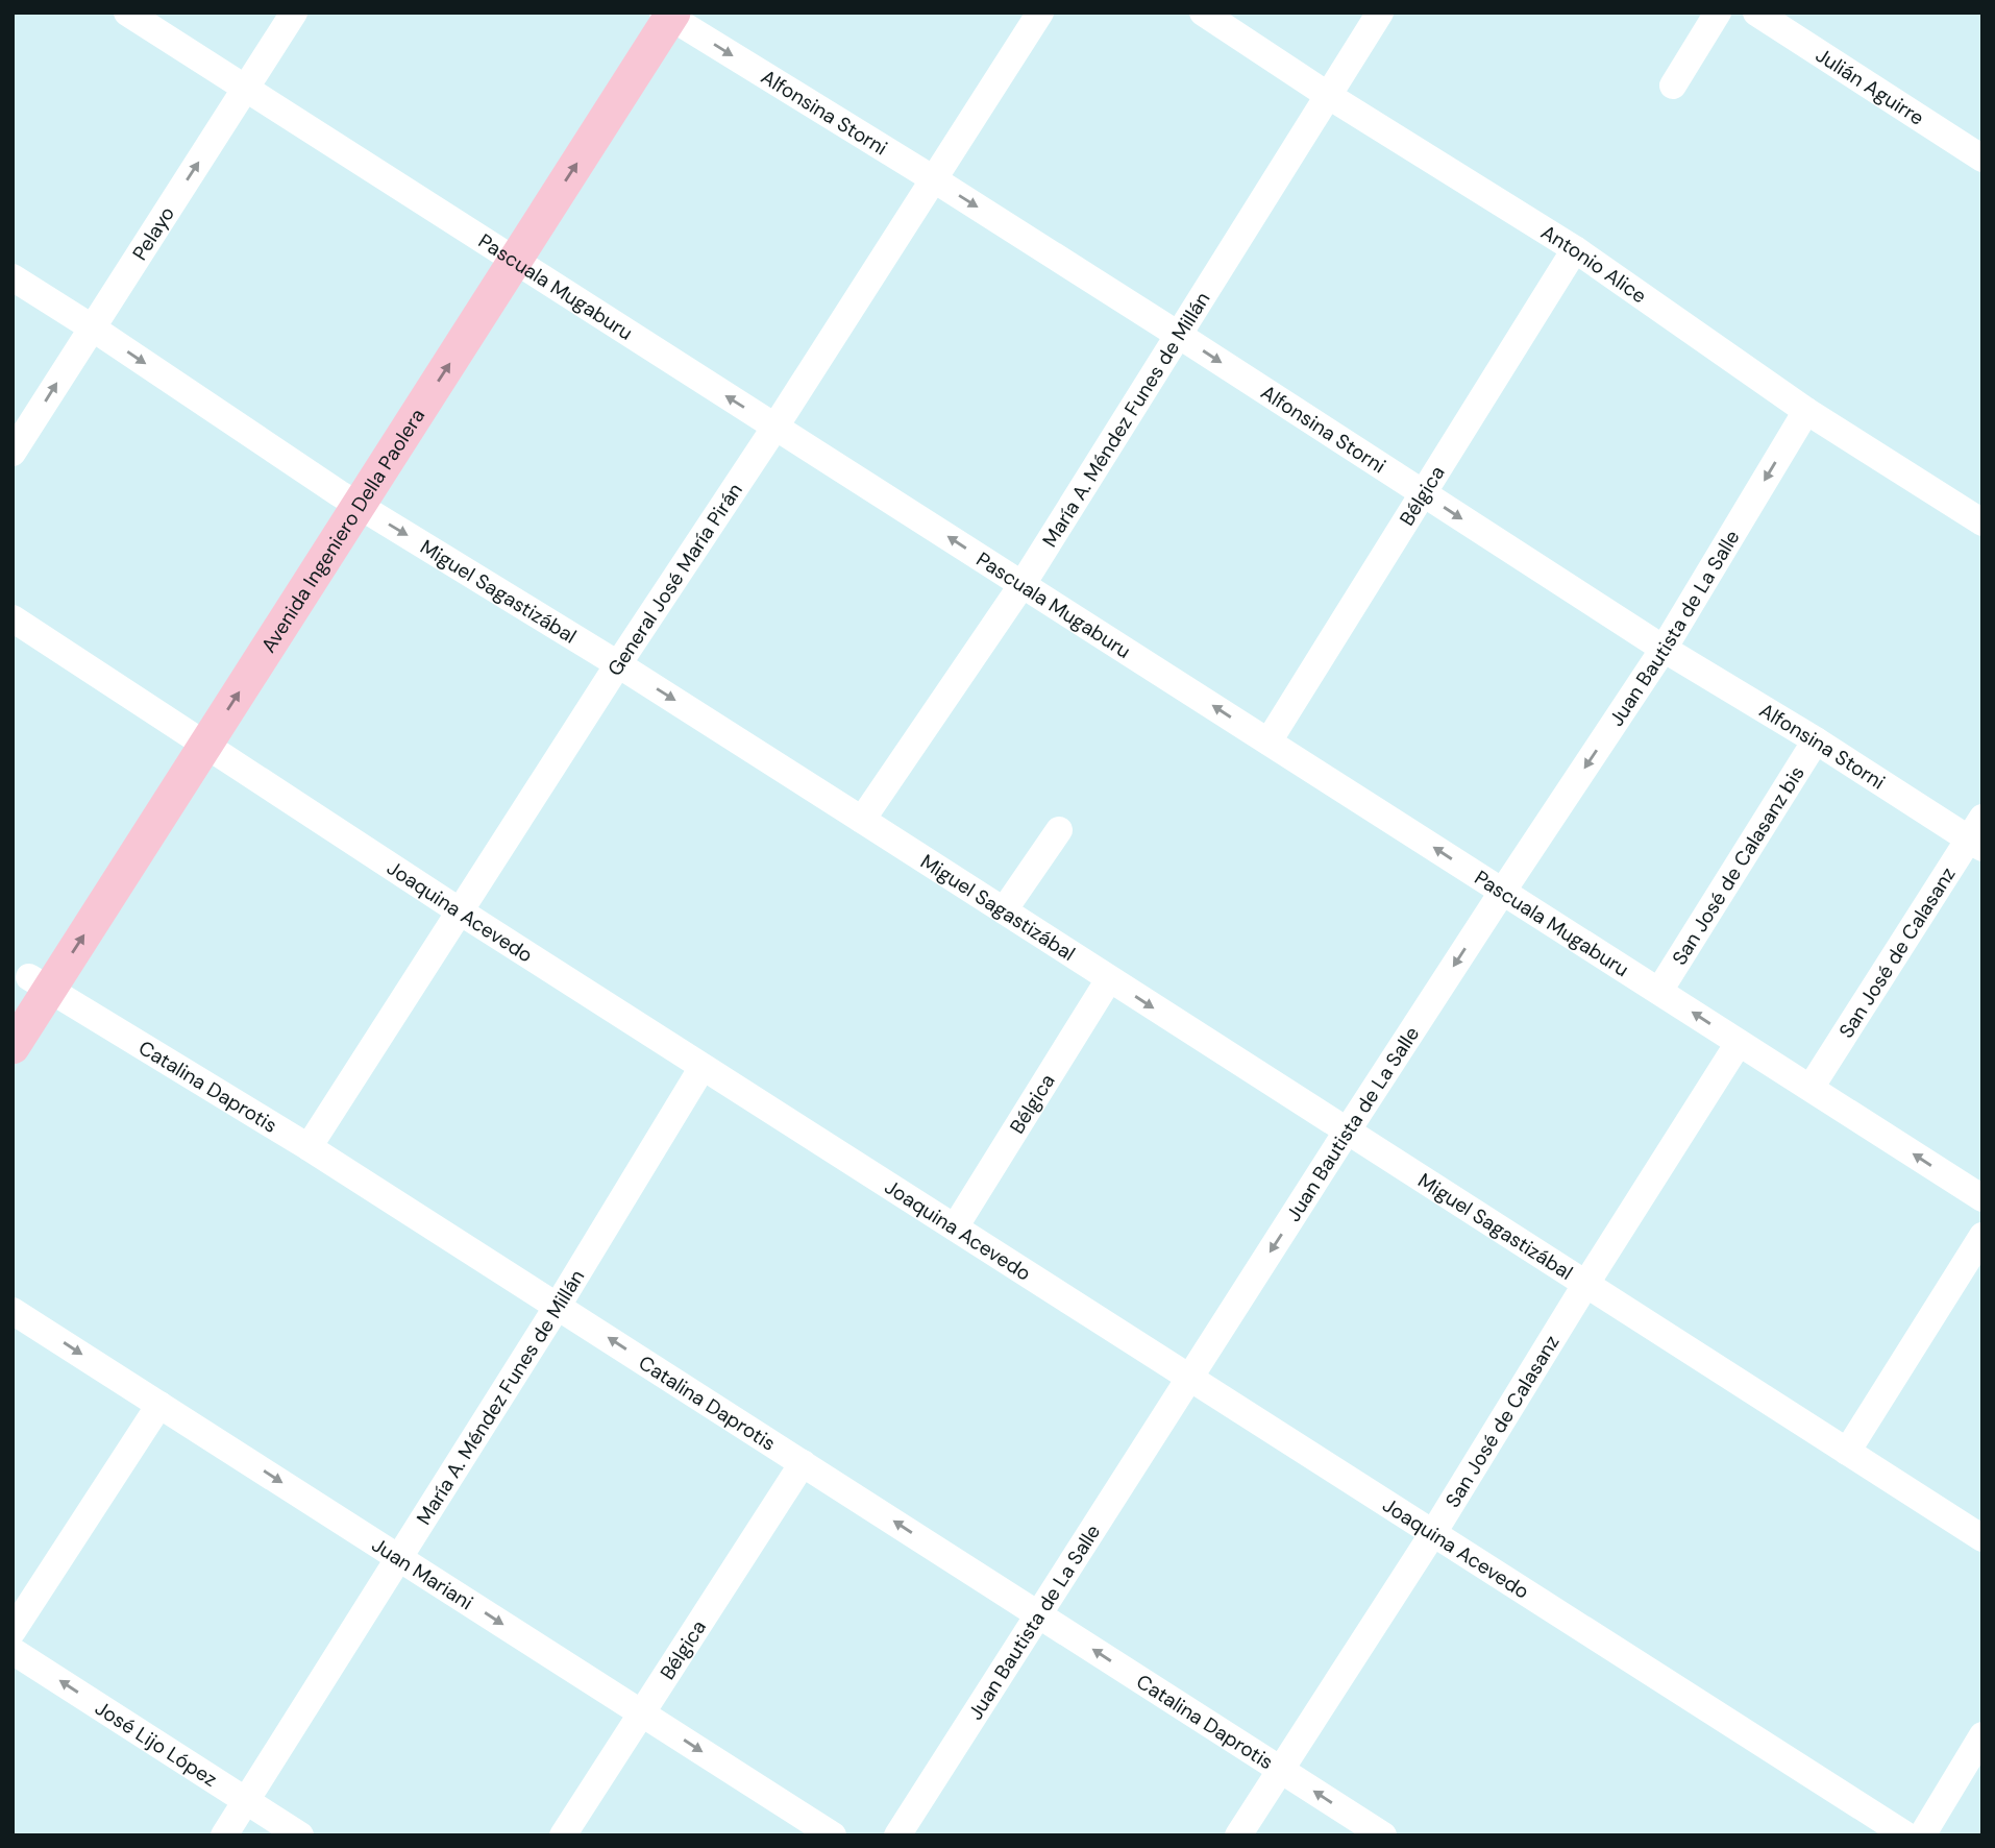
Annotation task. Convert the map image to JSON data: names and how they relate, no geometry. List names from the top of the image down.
{
  "streets": {
    "main road": ["Avenida Ingeniero Della Paolera"],
    "street": [
      "Julián Aguirre",
      "Alfonsina Storni",
      "Pelayo",
      "Antonio Alice",
      "Pascuala Mugaburu",
      "María A. Méndez Funes de Millán",
      "Bélgica",
      "General José María Pirán",
      "Miguel Sagastizábal",
      "Juan Bautista de La Salle",
      "San José de Calasanz bis",
      "Joaquina Acevedo",
      "San José de Calasanz",
      "Catalina Daprotis",
      "Juan Mariani",
      "José Lijo López"
    ]
  },
  "crossings": [
    ["Alfonsina Storni", "María A. Méndez Funes de Millán"],
    ["Alfonsina Storni", "Bélgica"],
    ["Alfonsina Storni", "Avenida Ingeniero Della Paolera"],
    ["Alfonsina Storni", "General José María Pirán"],
    ["Alfonsina Storni", "Juan Bautista de La Salle"],
    ["Alfonsina Storni", "San José de Calasanz bis"],
    ["Alfonsina Storni", "San José de Calasanz"],
    ["Pelayo", "Pascuala Mugaburu"],
    ["Pelayo", "Miguel Sagastizábal"],
    ["Antonio Alice", "María A. Méndez Funes de Millán"],
    ["Antonio Alice", "Bélgica"],
    ["Antonio Alice", "Juan Bautista de La Salle"],
    ["Pascuala Mugaburu", "María A. Méndez Funes de Millán"],
    ["Pascuala Mugaburu", "Bélgica"],
    ["Pascuala Mugaburu", "Avenida Ingeniero Della Paolera"],
    ["Pascuala Mugaburu", "General José María Pirán"],
    ["Pascuala Mugaburu", "Juan Bautista de La Salle"],
    ["Pascuala Mugaburu", "San José de Calasanz bis"],
    ["Pascuala Mugaburu", "San José de Calasanz"],
    ["María A. Méndez Funes de Millán", "Miguel Sagastizábal"],
    ["María A. Méndez Funes de Millán", "Joaquina Acevedo"],
    ["María A. Méndez Funes de Millán", "Catalina Daprotis"],
    ["María A. Méndez Funes de Millán", "Juan Mariani"],
    ["María A. Méndez Funes de Millán", "José Lijo López"],
    ["Bélgica", "Miguel Sagastizábal"],
    ["Bélgica", "Joaquina Acevedo"],
    ["Bélgica", "Catalina Daprotis"],
    ["Bélgica", "Juan Mariani"],
    ["Avenida Ingeniero Della Paolera", "Miguel Sagastizábal"],
    ["Avenida Ingeniero Della Paolera", "Joaquina Acevedo"],
    ["Avenida Ingeniero Della Paolera", "Catalina Daprotis"],
    ["General José María Pirán", "Miguel Sagastizábal"],
    ["General José María Pirán", "Joaquina Acevedo"],
    ["General José María Pirán", "Catalina Daprotis"],
    ["Miguel Sagastizábal", "Juan Bautista de La Salle"],
    ["Miguel Sagastizábal", "San José de Calasanz"],
    ["Juan Bautista de La Salle", "Joaquina Acevedo"],
    ["Juan Bautista de La Salle", "Catalina Daprotis"],
    ["Joaquina Acevedo", "San José de Calasanz"],
    ["San José de Calasanz", "Catalina Daprotis"]
  ],
  "one_way": [
    "Alfonsina Storni",
    "Pelayo",
    "Pascuala Mugaburu",
    "Miguel Sagastizábal",
    "Juan Bautista de La Salle",
    "Catalina Daprotis",
    "Juan Mariani",
    "José Lijo López"
  ]
}
